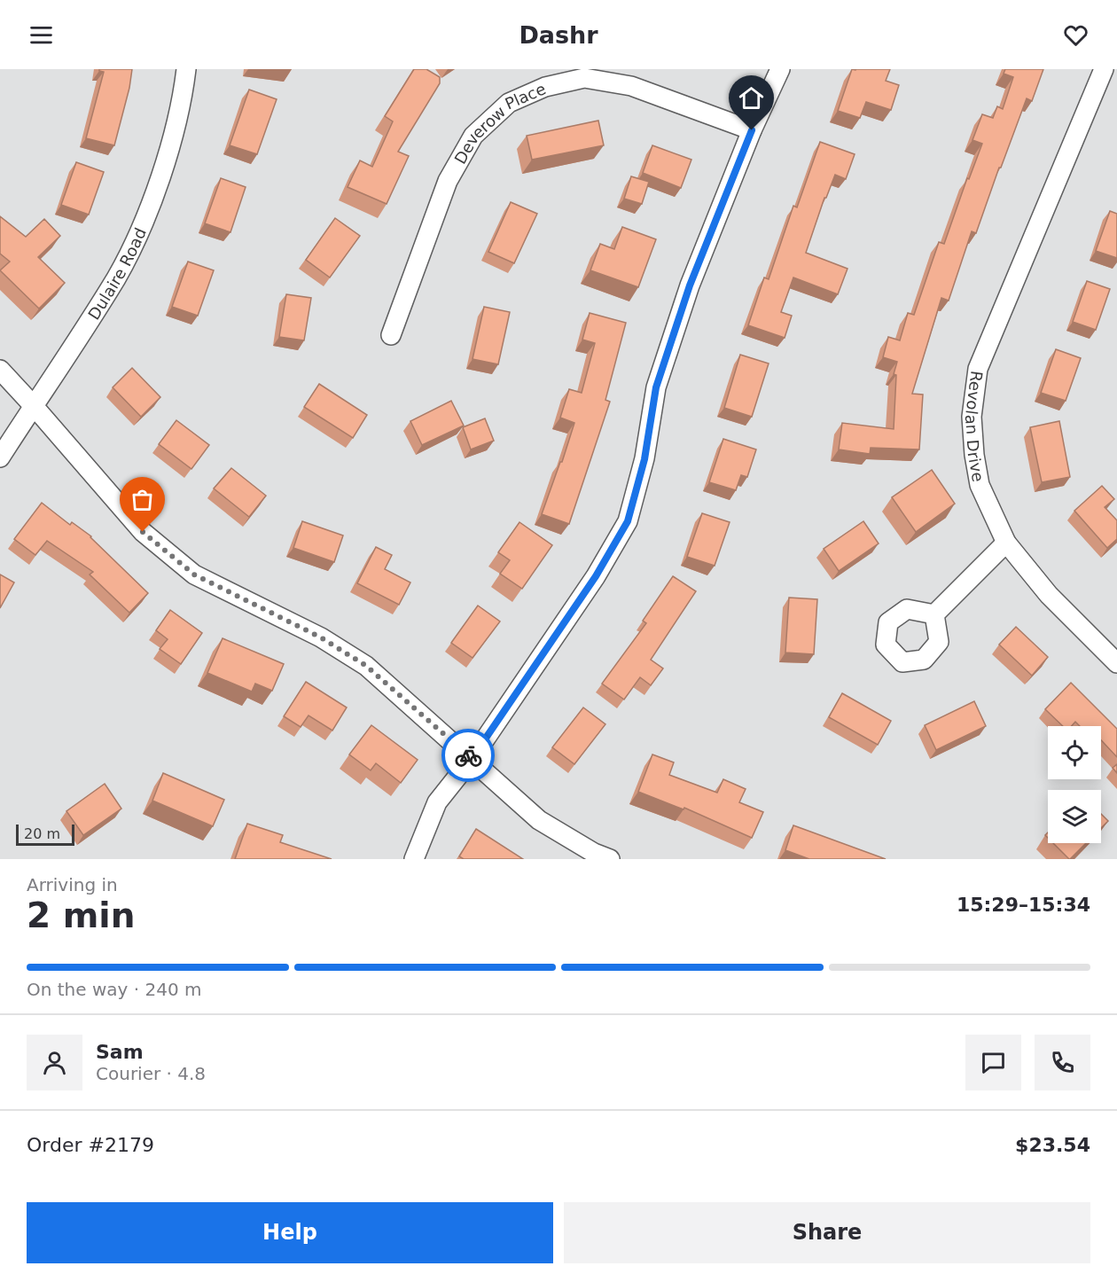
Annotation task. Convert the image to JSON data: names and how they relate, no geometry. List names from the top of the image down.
{
  "streets": {
    "street": ["Deverow Place", "Dulaire Road", "Revolan Drive"]
  },
  "scale_bar": "20 m",
  "page": {
    "header": "Dashr",
    "scale": "20 m",
    "heading": ["2 min", "Arriving in", "15:29–15:34"],
    "panel": [
      "Sam",
      "Courier · 4.8",
      "Order #2179",
      "$23.54"
    ],
    "bar": "On the way · 240 m",
    "buttons": ["Help", "Share"]
  }
}
